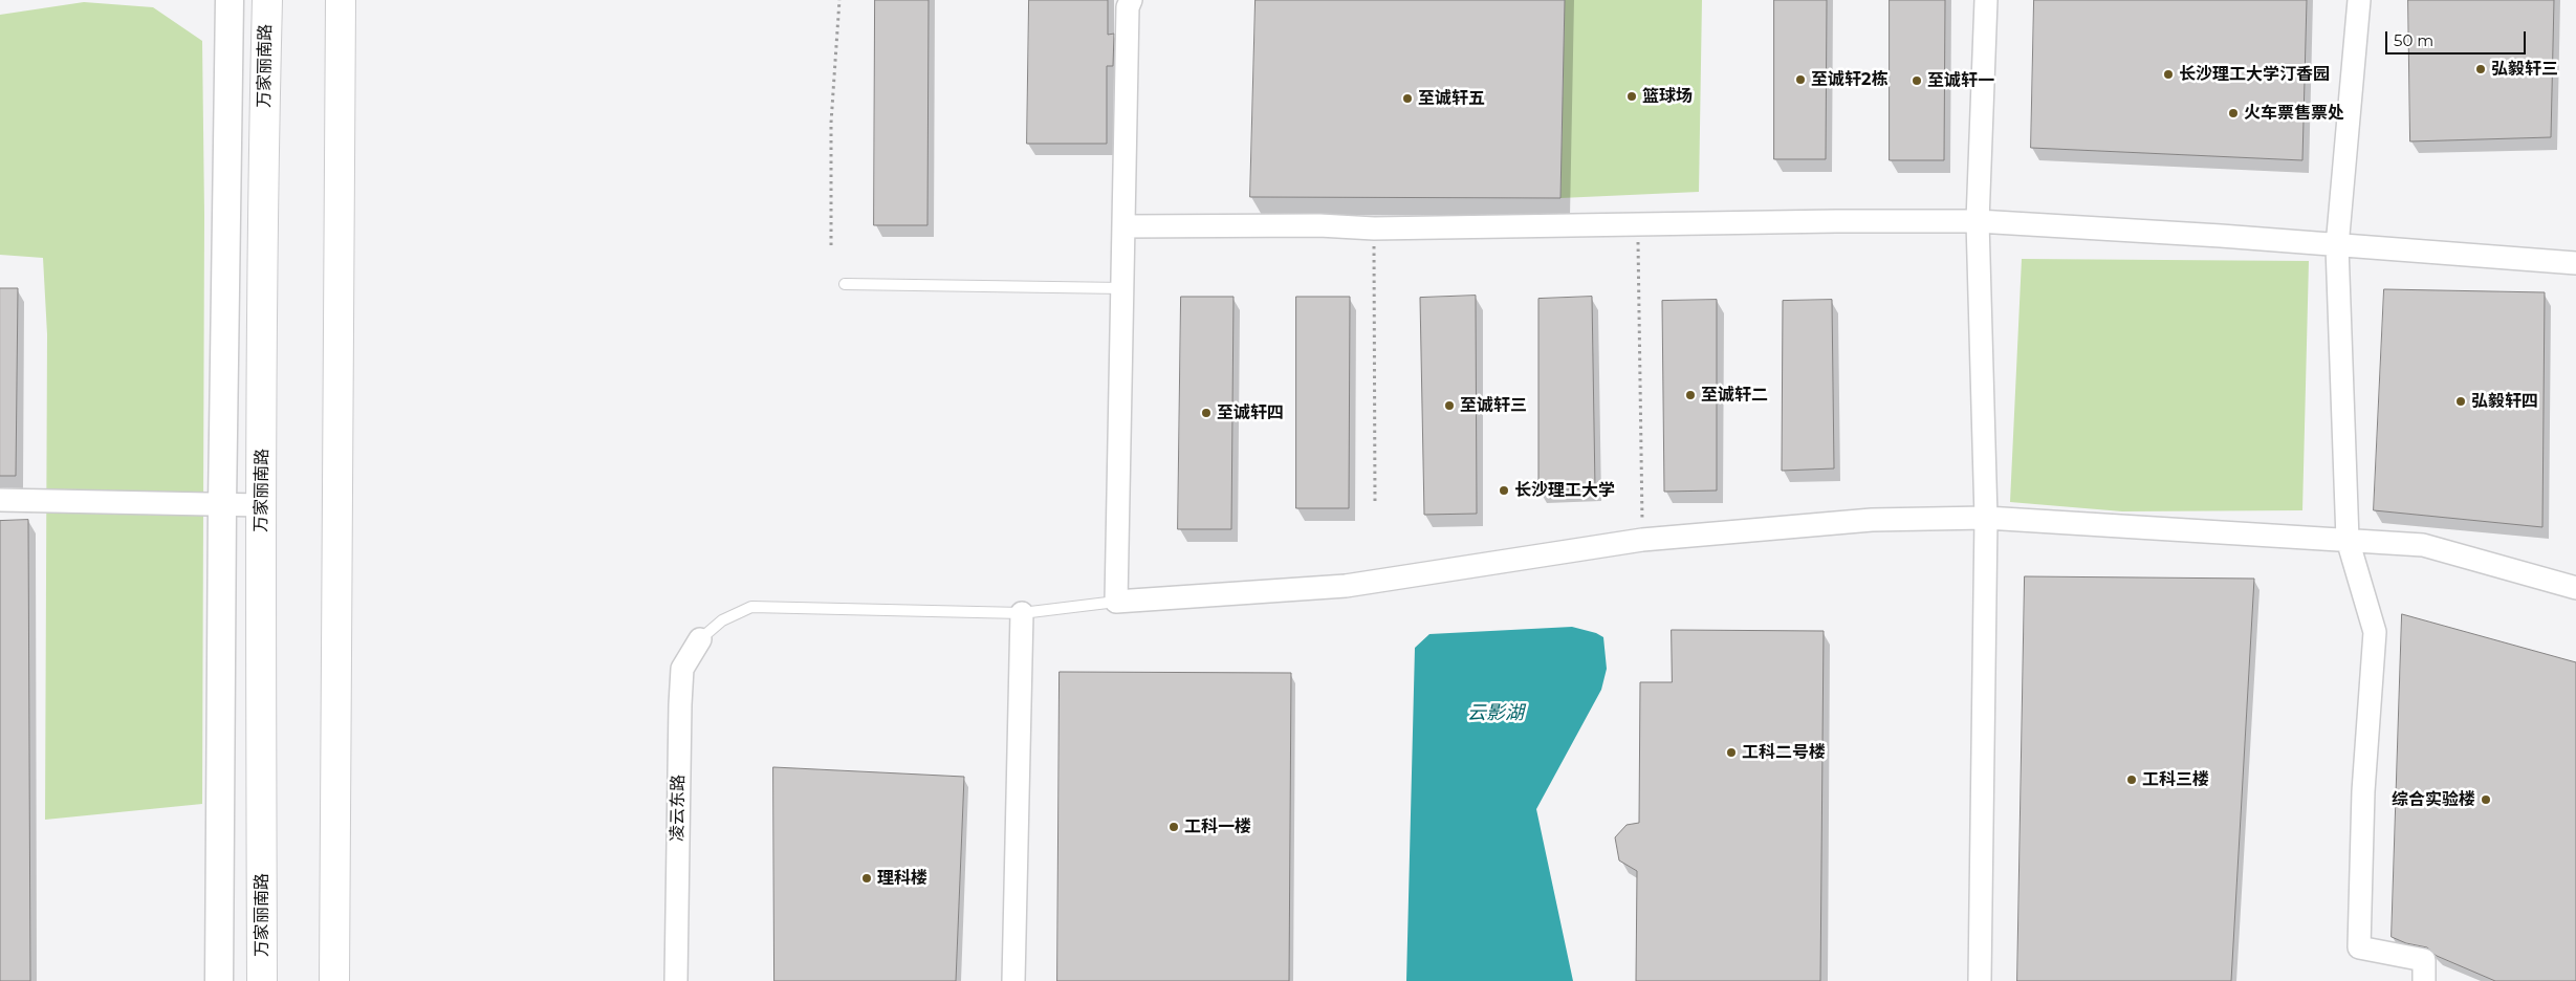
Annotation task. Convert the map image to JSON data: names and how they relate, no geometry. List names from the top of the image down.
{
  "streets": {
    "main road": ["万家丽南路"],
    "street": ["凌云东路"]
  },
  "water": ["云影湖"],
  "places": [
    "弘毅轩三",
    "长沙理工大学汀香园",
    "至诚轩2栋",
    "至诚轩一",
    "篮球场",
    "至诚轩五",
    "火车票售票处",
    "至诚轩二",
    "弘毅轩四",
    "至诚轩三",
    "至诚轩四",
    "长沙理工大学",
    "工科二号楼",
    "工科三楼",
    "综合实验楼",
    "工科一楼",
    "理科楼"
  ],
  "scale_bar": "50 m"
}
